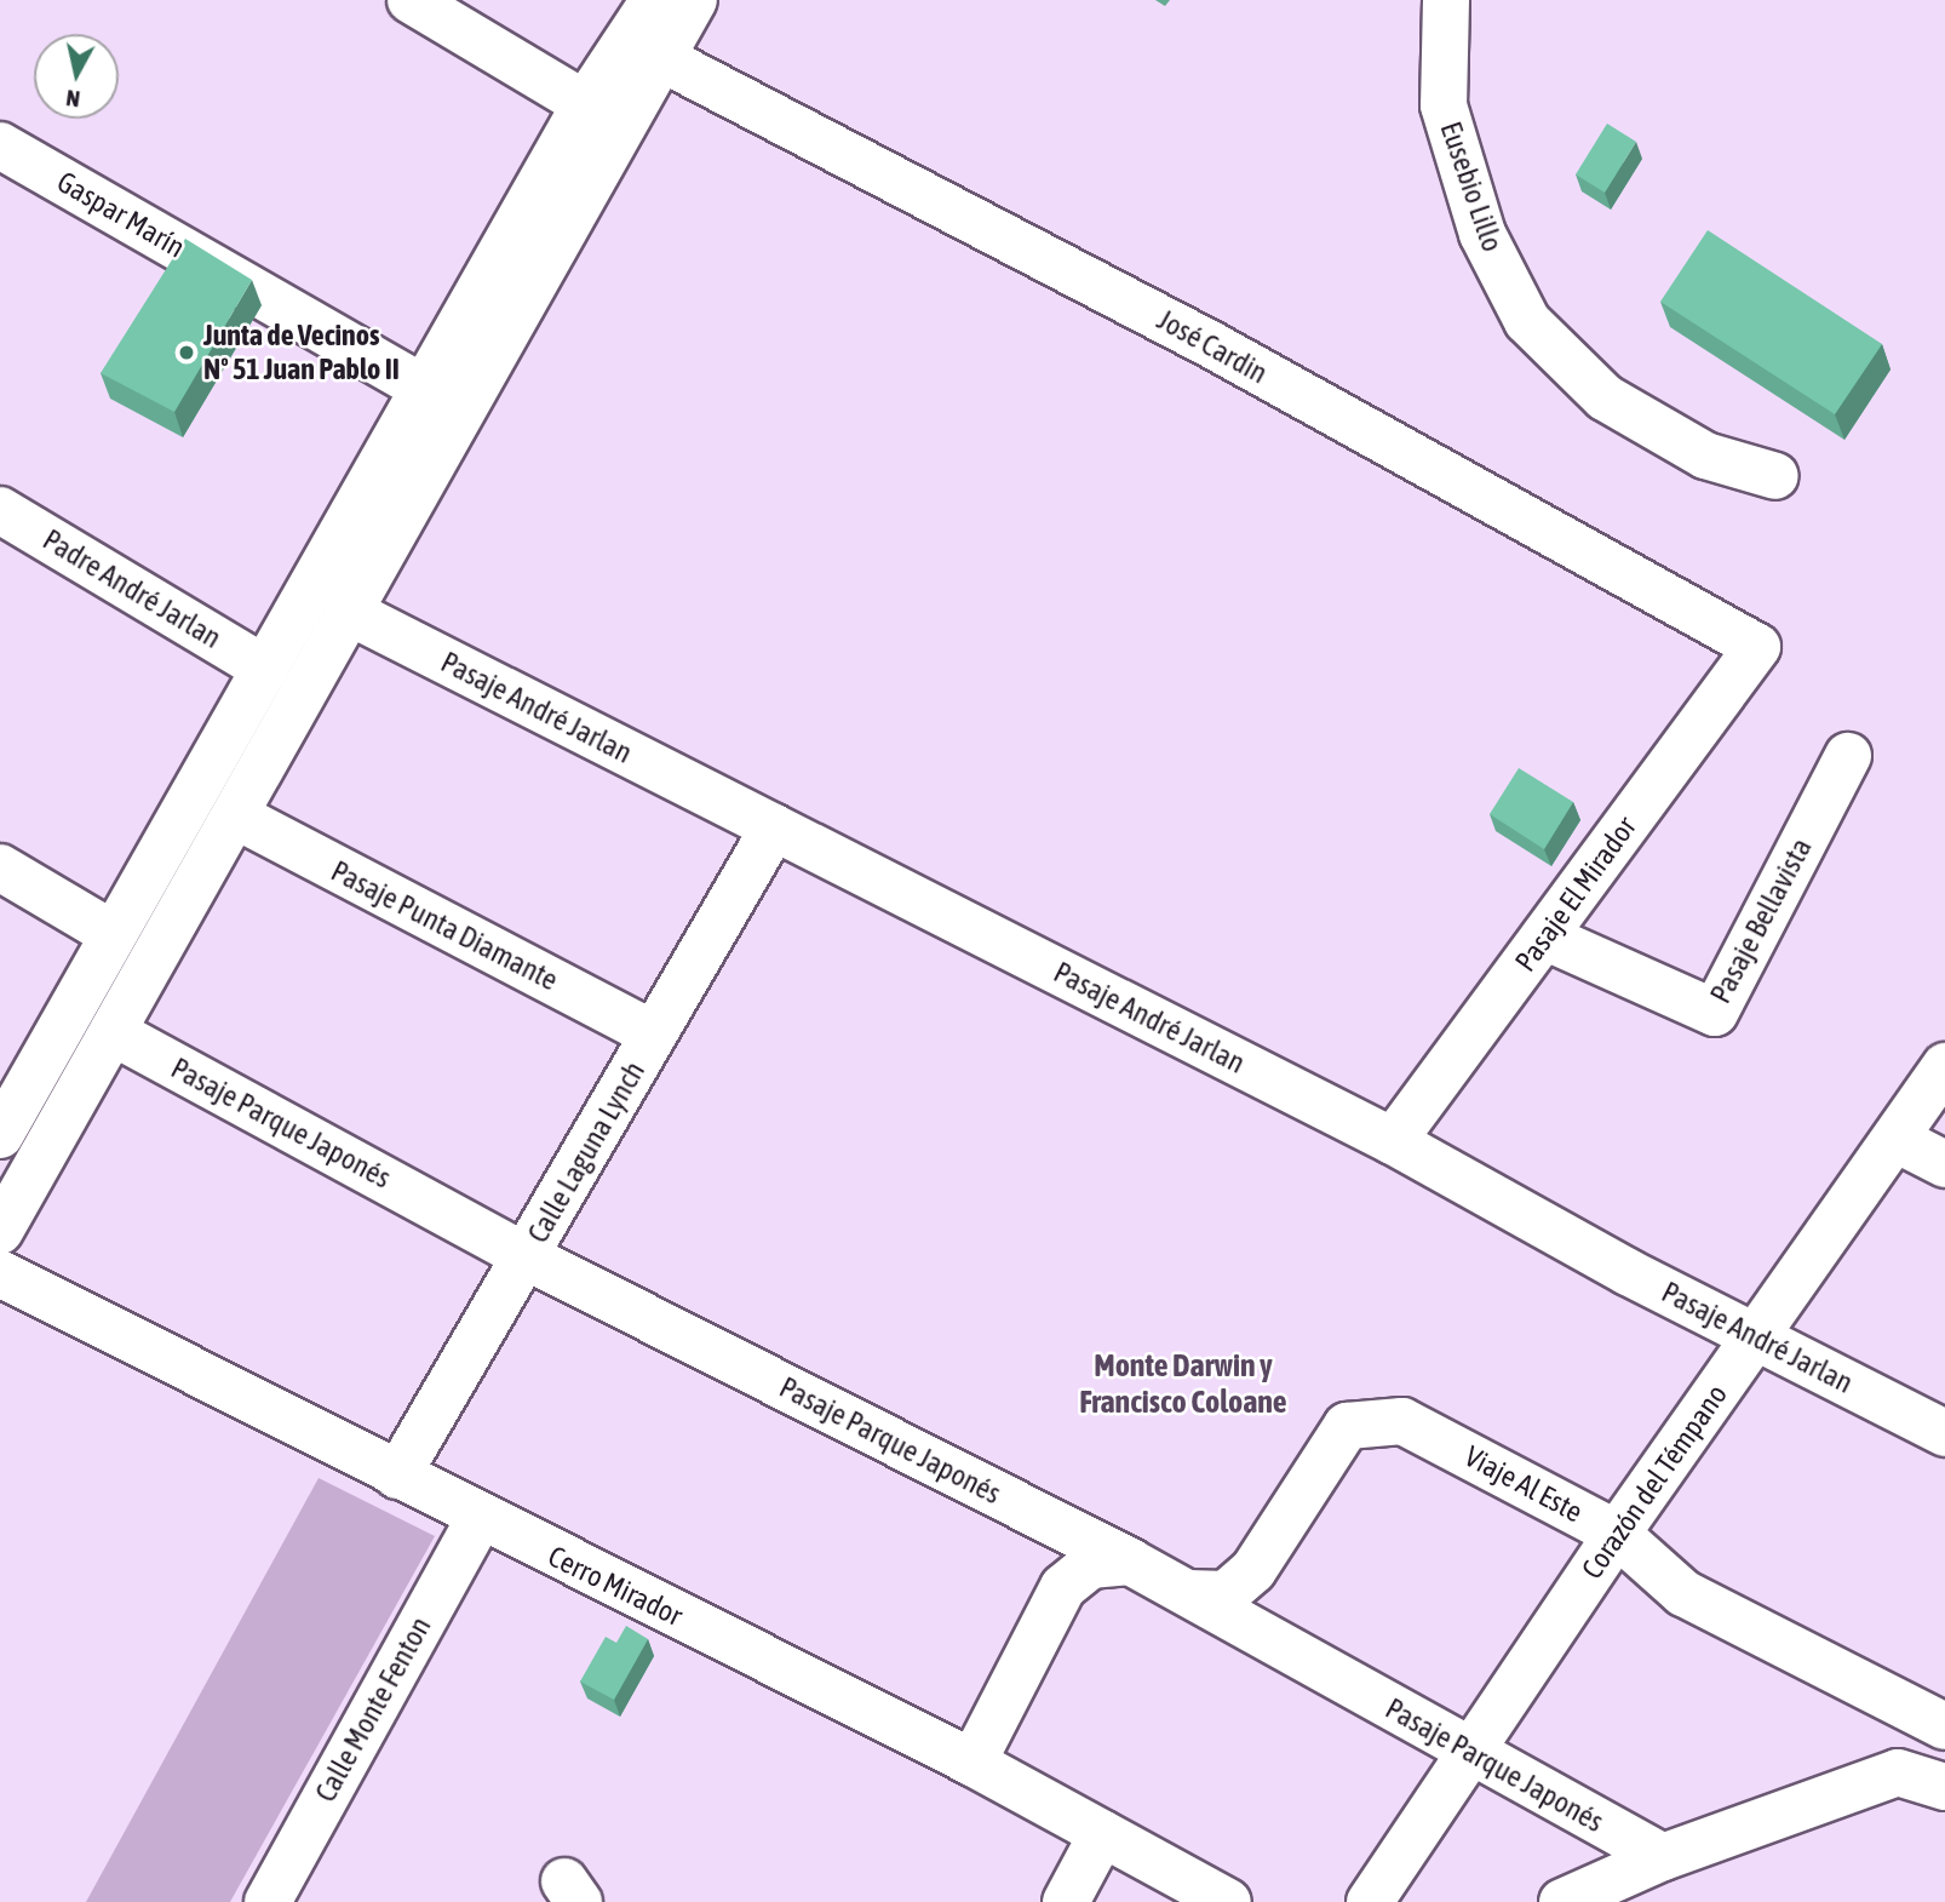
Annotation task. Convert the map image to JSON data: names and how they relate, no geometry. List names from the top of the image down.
{
  "streets": {
    "street": [
      "Eusebio Lillo",
      "Gaspar Marín",
      "José Cardin",
      "Padre André Jarlan",
      "Pasaje André Jarlan",
      "Pasaje El Mirador",
      "Pasaje Bellavista",
      "Pasaje Punta Diamante",
      "Pasaje Parque Japonés",
      "Calle Laguna Lynch",
      "Corazón del Témpano",
      "Viaje Al Este",
      "Cerro Mirador",
      "Calle Monte Fenton"
    ]
  },
  "crossings": [
    ["José Cardin", "Pasaje El Mirador"],
    ["Pasaje André Jarlan", "Pasaje El Mirador"],
    ["Pasaje André Jarlan", "Calle Laguna Lynch"],
    ["Pasaje André Jarlan", "Corazón del Témpano"],
    ["Pasaje El Mirador", "Pasaje Bellavista"],
    ["Pasaje Punta Diamante", "Calle Laguna Lynch"],
    ["Pasaje Parque Japonés", "Calle Laguna Lynch"],
    ["Pasaje Parque Japonés", "Corazón del Témpano"],
    ["Pasaje Parque Japonés", "Viaje Al Este"],
    ["Calle Laguna Lynch", "Cerro Mirador"],
    ["Corazón del Témpano", "Viaje Al Este"],
    ["Cerro Mirador", "Calle Monte Fenton"]
  ],
  "districts": ["Monte Darwin y Francisco Coloane"],
  "places": ["Junta de Vecinos Nº 51 Juan Pablo II"],
  "north": "bottom"
}
